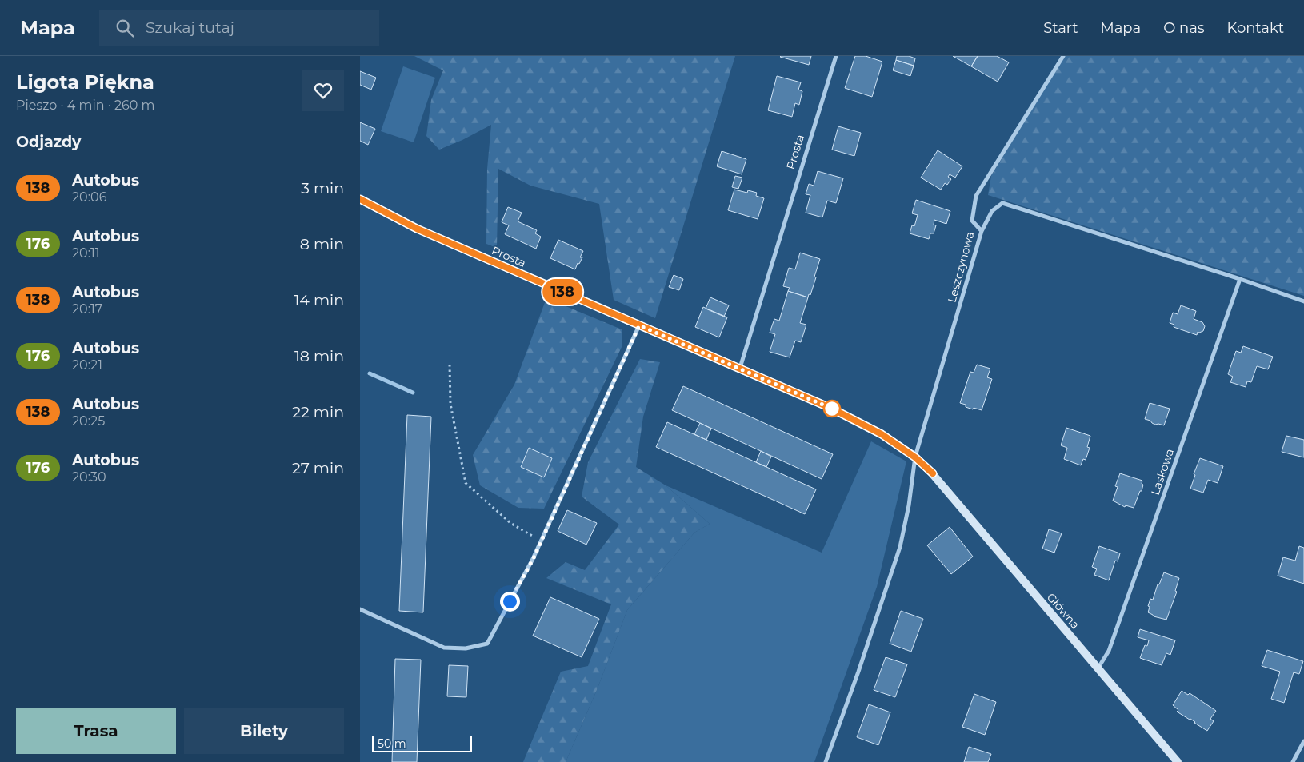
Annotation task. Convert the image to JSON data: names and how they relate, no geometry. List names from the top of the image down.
{
  "streets": {
    "street": [
      "Prosta",
      "Leszczynowa",
      "Laskowa",
      "Główna"
    ]
  },
  "crossings": [
    ["Prosta", "Leszczynowa"],
    ["Prosta", "Główna"],
    ["Laskowa", "Główna"]
  ],
  "lines": ["bus line 138"],
  "scale_bar": "50 m",
  "page": {
    "header": "Mapa",
    "search": "Szukaj tutaj",
    "nav": [
      "Start",
      "Mapa",
      "O nas",
      "Kontakt"
    ],
    "heading": [
      ["Ligota Piękna", "Pieszo · 4 min · 260 m"],
      "Odjazdy"
    ],
    "on_map": "138",
    "list": [
      {
        "mark": "138",
        "name": "Autobus",
        "note": "20:06",
        "value": "3 min"
      },
      {
        "mark": "176",
        "name": "Autobus",
        "note": "20:11",
        "value": "8 min"
      },
      {
        "mark": "138",
        "name": "Autobus",
        "note": "20:17",
        "value": "14 min"
      },
      {
        "mark": "176",
        "name": "Autobus",
        "note": "20:21",
        "value": "18 min"
      },
      {
        "mark": "138",
        "name": "Autobus",
        "note": "20:25",
        "value": "22 min"
      },
      {
        "mark": "176",
        "name": "Autobus",
        "note": "20:30",
        "value": "27 min"
      }
    ],
    "buttons": ["Trasa", "Bilety"],
    "scale": "50 m"
  }
}
